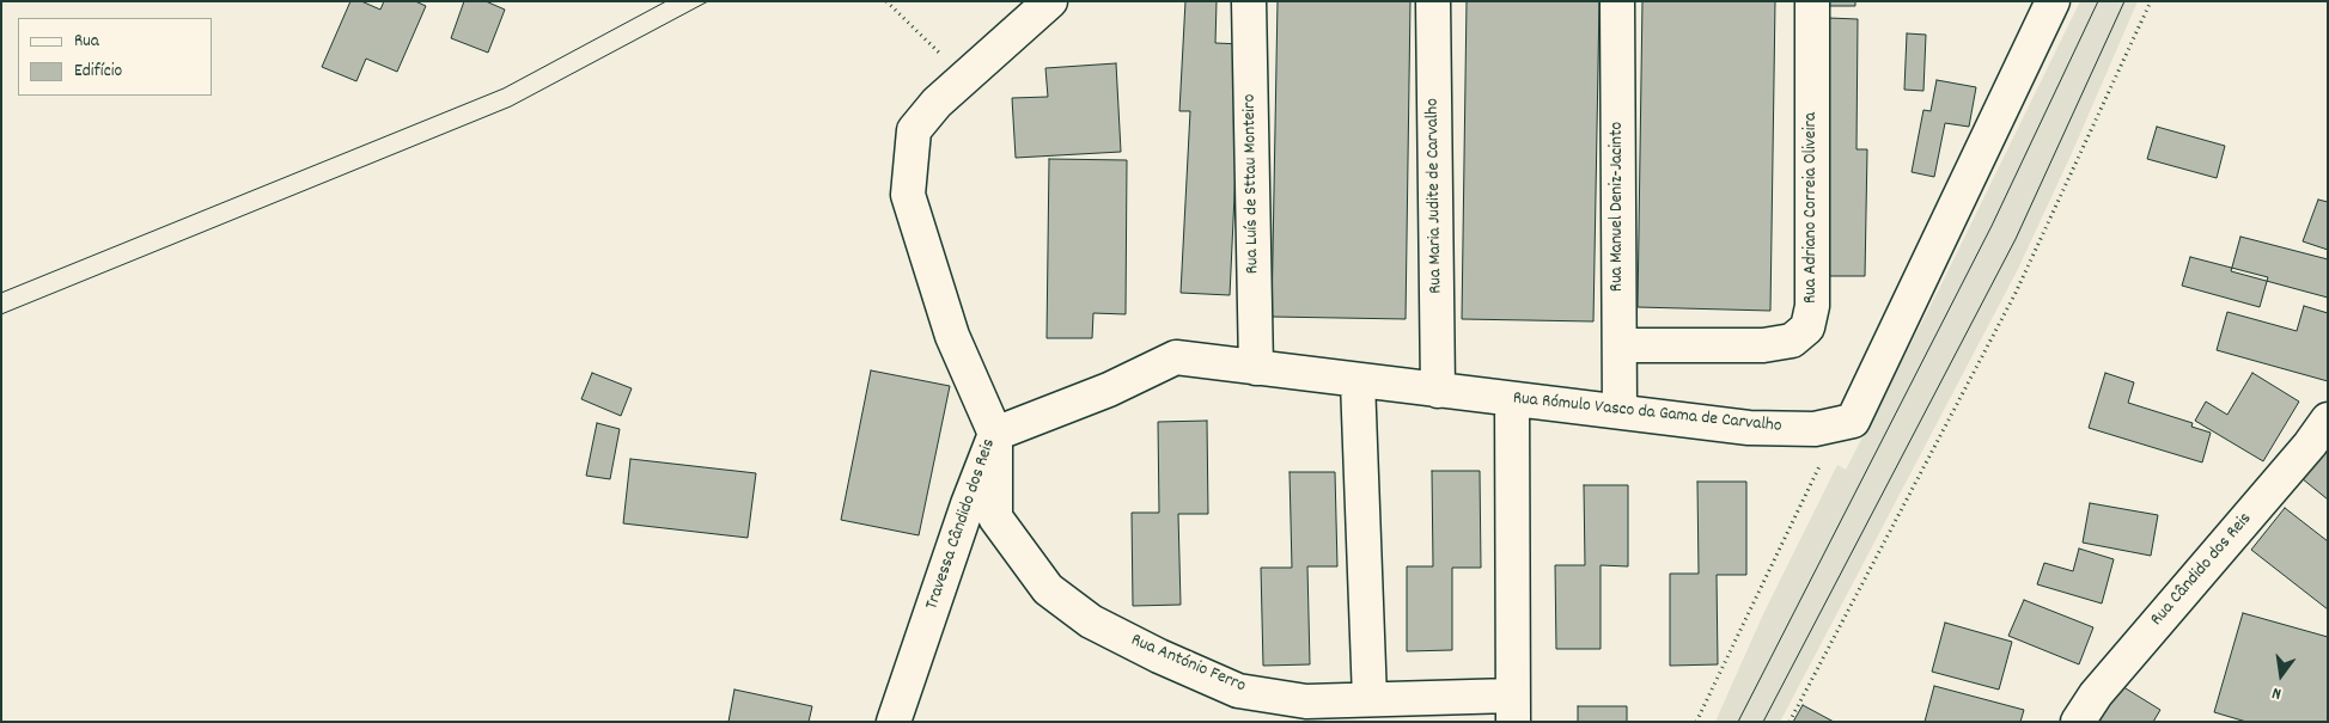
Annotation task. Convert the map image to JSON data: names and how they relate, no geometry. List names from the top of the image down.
{
  "streets": {
    "street": [
      "Rua Luís de Sttau Monteiro",
      "Rua Maria Judite de Carvalho",
      "Rua Manuel Deniz-Jacinto",
      "Rua Adriano Correia Oliveira",
      "Rua Rómulo Vasco da Gama de Carvalho",
      "Travessa Cândido dos Reis",
      "Rua Cândido dos Reis",
      "Rua António Ferro"
    ]
  },
  "crossings": [
    ["Rua Luís de Sttau Monteiro", "Rua Rómulo Vasco da Gama de Carvalho"],
    ["Rua Maria Judite de Carvalho", "Rua Rómulo Vasco da Gama de Carvalho"],
    ["Rua Manuel Deniz-Jacinto", "Rua Adriano Correia Oliveira"],
    ["Rua Manuel Deniz-Jacinto", "Rua Rómulo Vasco da Gama de Carvalho"],
    ["Rua Rómulo Vasco da Gama de Carvalho", "Travessa Cândido dos Reis"],
    ["Rua Rómulo Vasco da Gama de Carvalho", "Rua António Ferro"],
    ["Travessa Cândido dos Reis", "Rua António Ferro"]
  ],
  "legend": ["Rua", "Edifício"],
  "north": "bottom"
}
